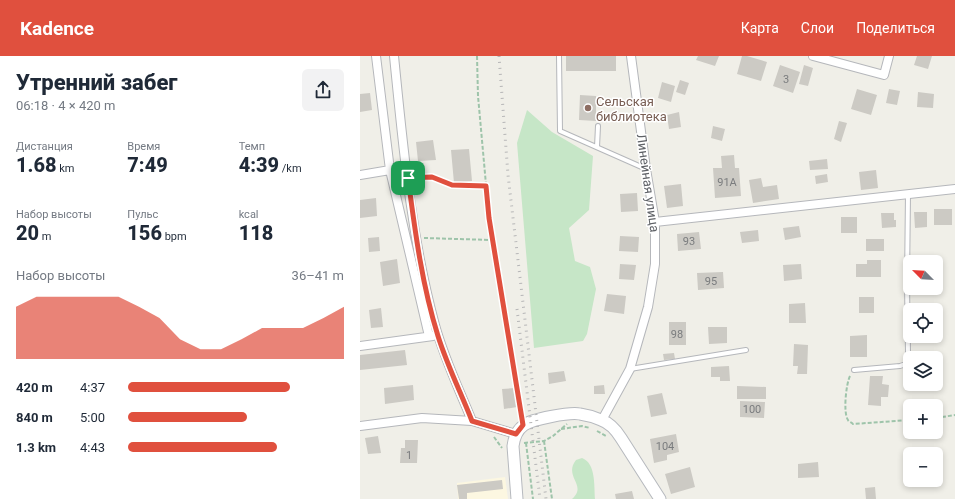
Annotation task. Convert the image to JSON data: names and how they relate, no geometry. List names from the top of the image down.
{
  "streets": {
    "street": ["Линейная улица"]
  },
  "places": ["Сельская библиотека"],
  "house_numbers": [
    "3",
    "91А",
    "93",
    "95",
    "98",
    "100",
    "104",
    "1"
  ],
  "north": "top left",
  "page": {
    "header": "Kadence",
    "nav": ["Карта", "Слои", "Поделиться"],
    "heading": ["Утренний забег", "06:18 · 4 × 420 m"],
    "stats": [
      ["Дистанция", "1.68 km"],
      ["Время", "7:49"],
      ["Темп", "4:39 /km"],
      ["Набор высоты", "20 m"],
      ["Пульс", "156 bpm"],
      ["kcal", "118"]
    ],
    "map_buttons": ["+", "−"],
    "chart": ["Набор высоты", "36–41 m"],
    "list": [
      {
        "name": "420 m",
        "note": "4:37"
      },
      {
        "name": "840 m",
        "note": "5:00"
      },
      {
        "name": "1.3 km",
        "note": "4:43"
      }
    ]
  }
}
